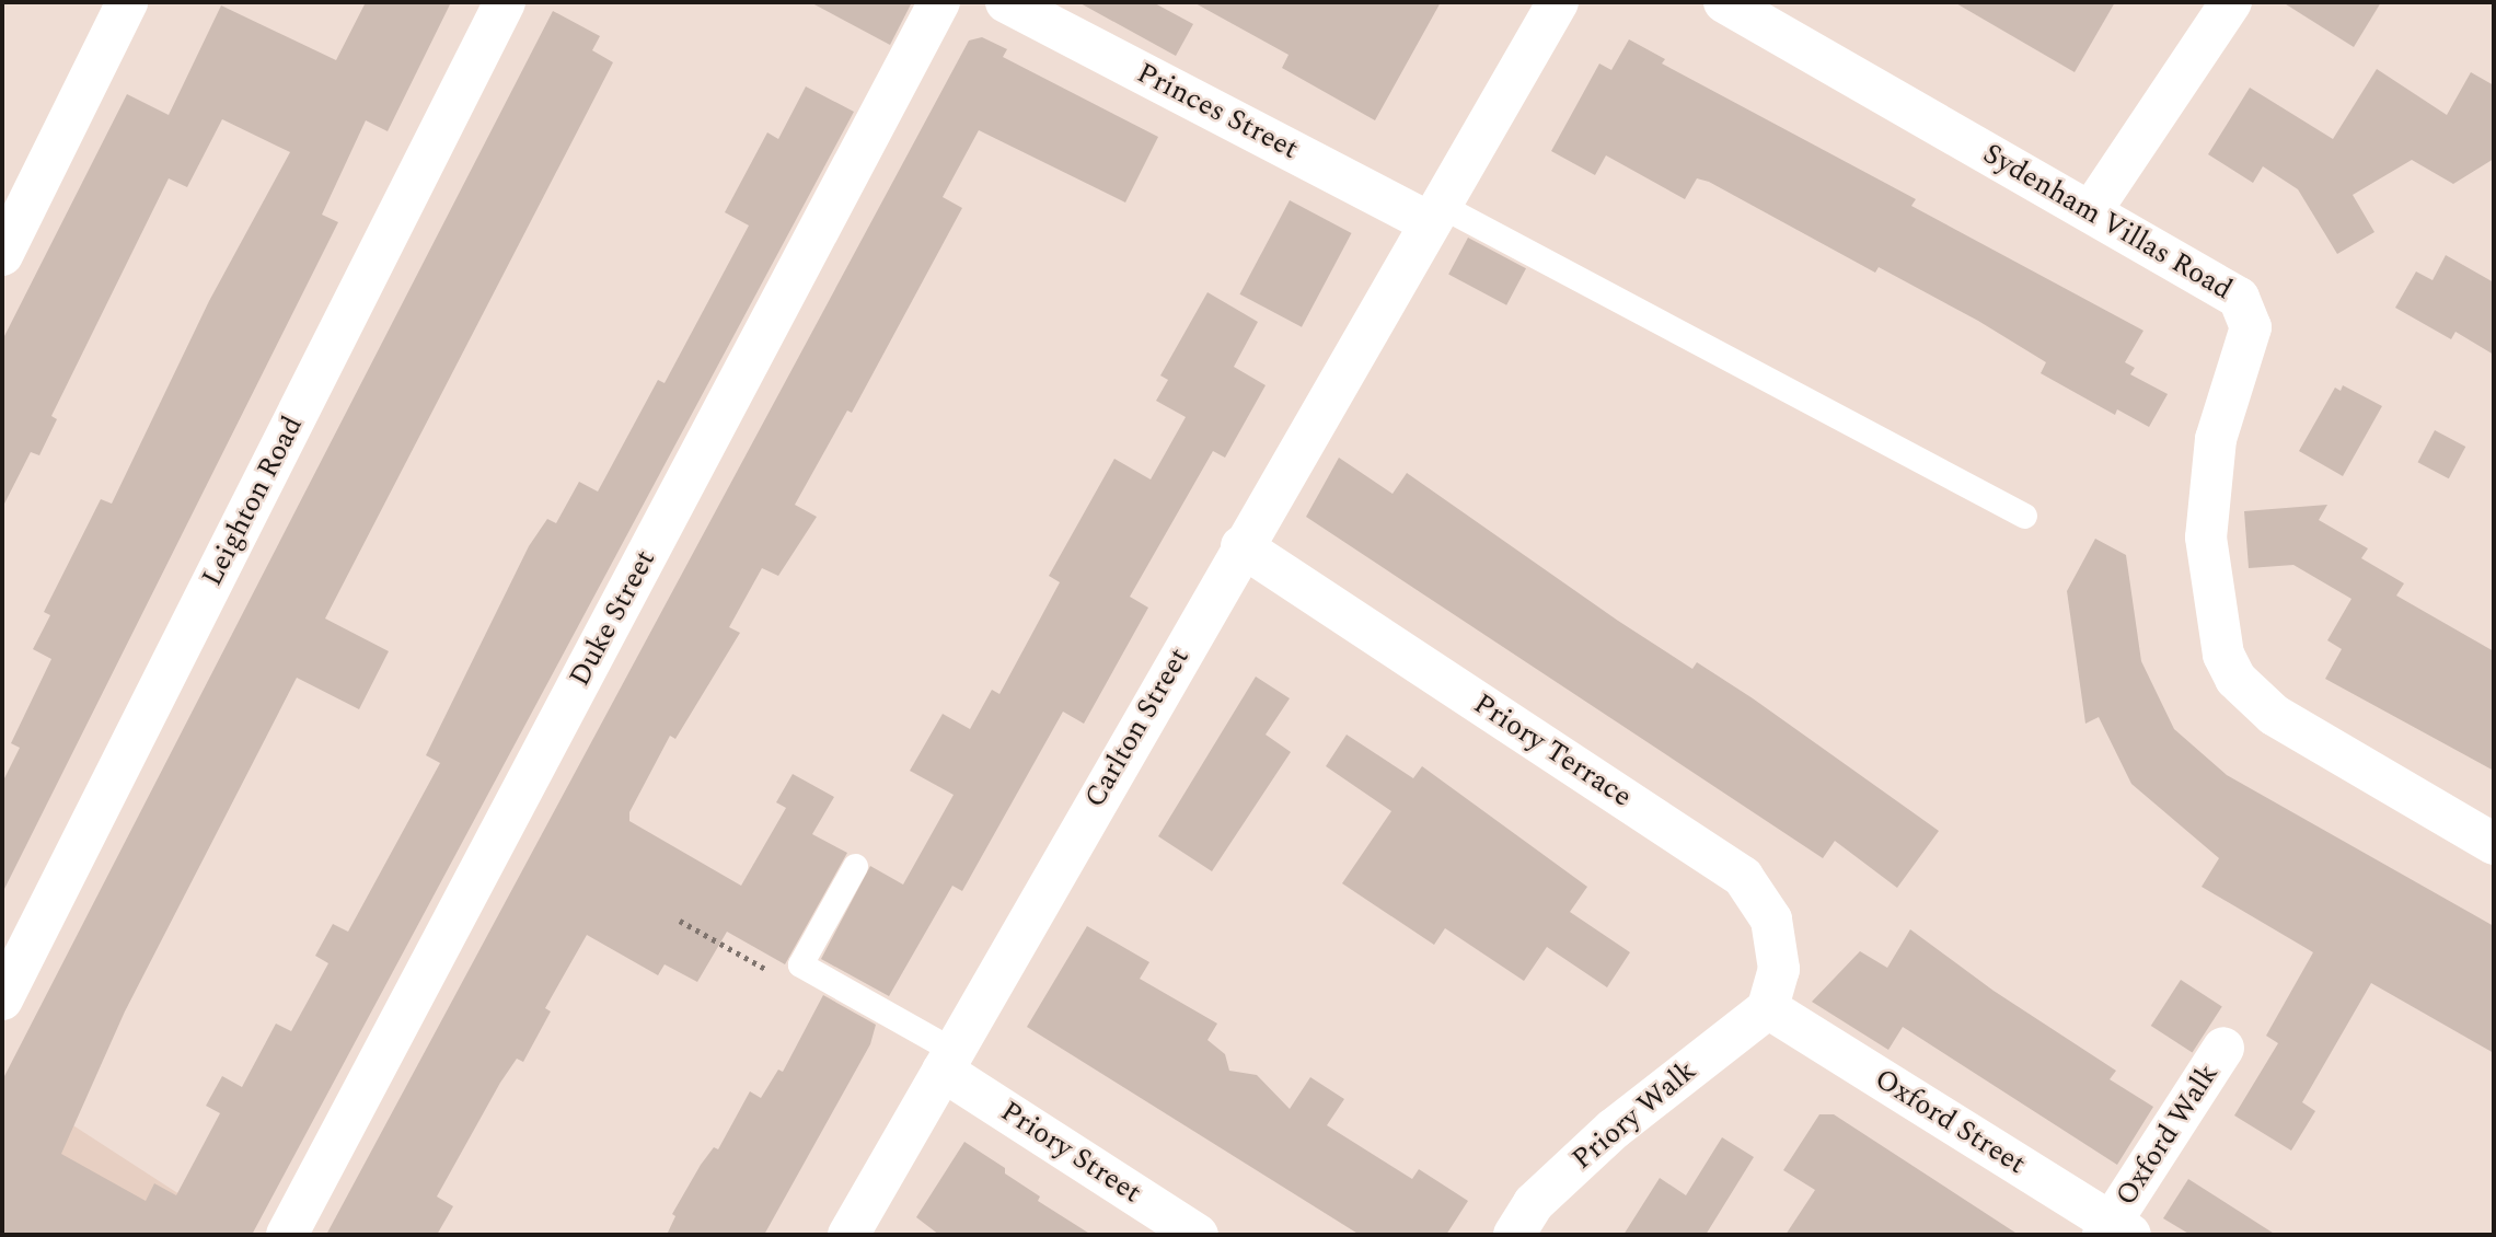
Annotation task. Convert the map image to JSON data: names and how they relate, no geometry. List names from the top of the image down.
{
  "streets": {
    "street": [
      "Princes Street",
      "Sydenham Villas Road",
      "Leighton Road",
      "Duke Street",
      "Carlton Street",
      "Priory Terrace",
      "Priory Walk",
      "Oxford Street",
      "Oxford Walk",
      "Priory Street"
    ]
  },
  "crossings": [
    ["Princes Street", "Carlton Street"],
    ["Carlton Street", "Priory Terrace"],
    ["Carlton Street", "Priory Street"],
    ["Priory Terrace", "Priory Walk"],
    ["Priory Terrace", "Oxford Street"],
    ["Priory Walk", "Oxford Street"],
    ["Oxford Street", "Oxford Walk"]
  ]
}
